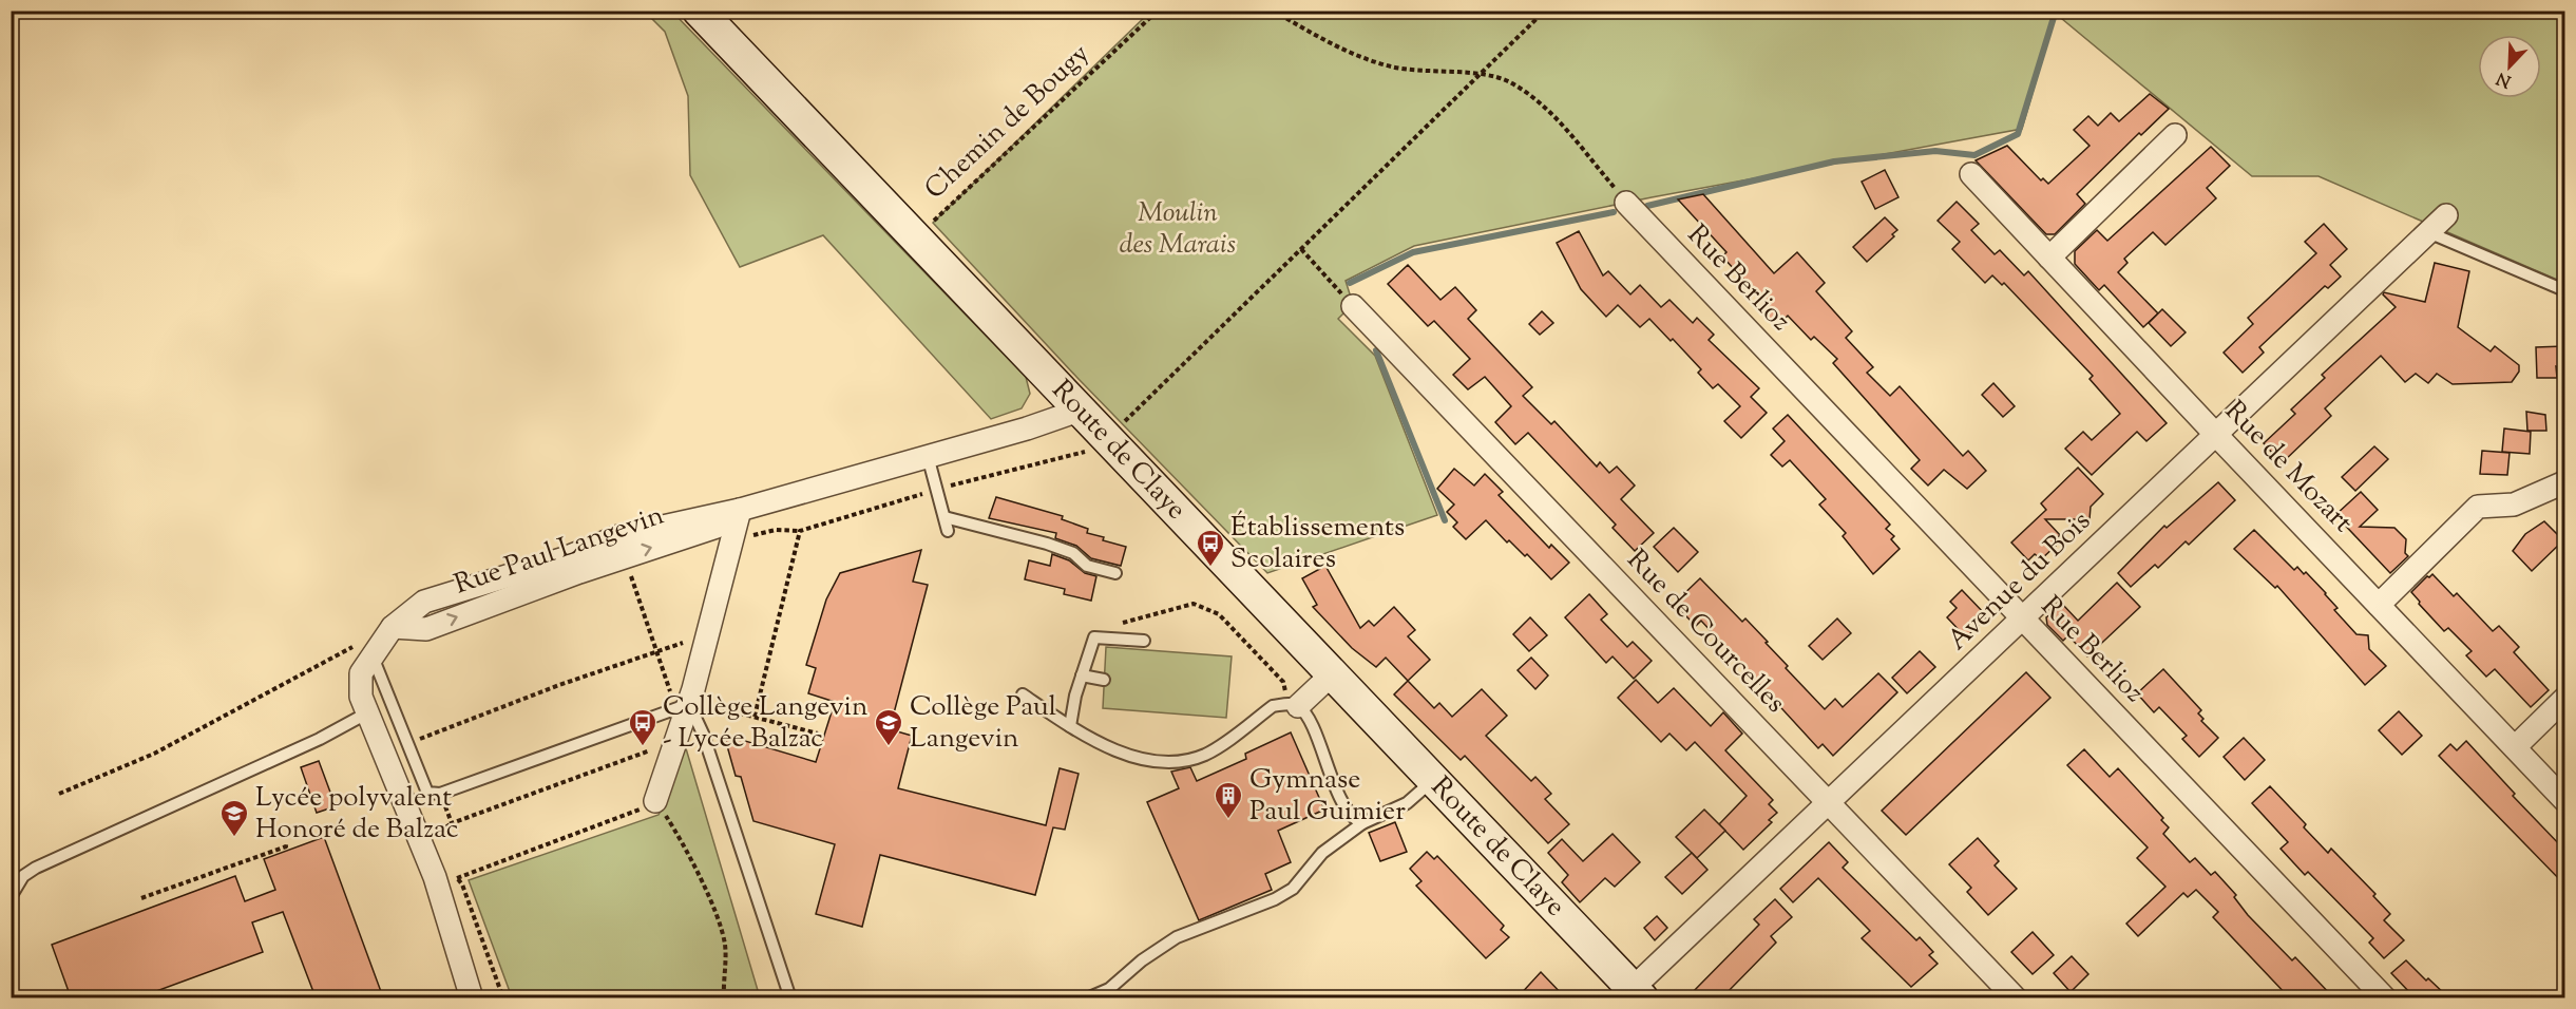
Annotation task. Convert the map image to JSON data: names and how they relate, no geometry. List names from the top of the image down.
{
  "streets": {
    "main road": ["Route de Claye"],
    "street": [
      "Rue Berlioz",
      "Rue de Mozart",
      "Rue Paul Langevin",
      "Avenue du Bois",
      "Rue de Courcelles"
    ],
    "path": ["Chemin de Bougy"]
  },
  "crossings": [
    ["Chemin de Bougy", "Route de Claye"],
    ["Rue Berlioz", "Avenue du Bois"],
    ["Route de Claye", "Rue Paul Langevin"],
    ["Route de Claye", "Avenue du Bois"],
    ["Rue de Mozart", "Avenue du Bois"],
    ["Avenue du Bois", "Rue de Courcelles"]
  ],
  "parks": ["Moulin des Marais"],
  "places": {
    "bus stop": ["Établissements Scolaires", "Collège Langevin - Lycée Balzac"],
    "school or university": ["Collège Paul Langevin", "Lycée polyvalent Honoré de Balzac"],
    "building": ["Gymnase Paul Guimier"]
  },
  "north": "bottom left"
}
